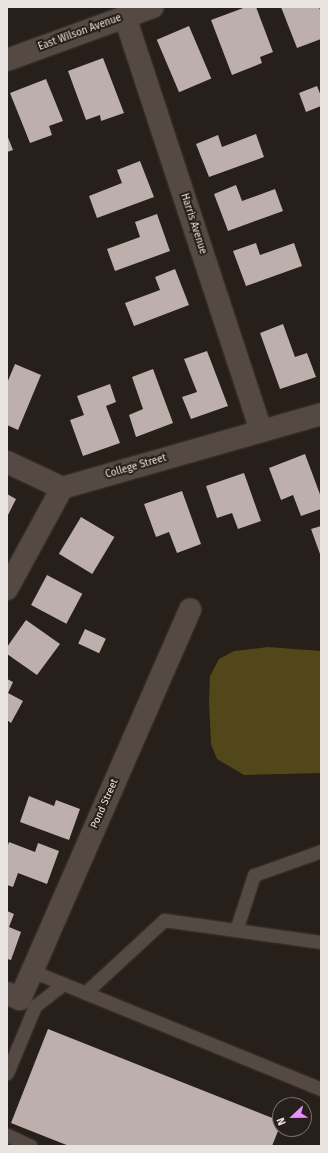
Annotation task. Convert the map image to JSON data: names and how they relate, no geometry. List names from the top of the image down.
{
  "streets": {
    "street": [
      "East Wilson Avenue",
      "Harris Avenue",
      "College Street",
      "Pond Street"
    ]
  },
  "crossings": [
    ["East Wilson Avenue", "Harris Avenue"],
    ["Harris Avenue", "College Street"]
  ],
  "north": "left"
}
